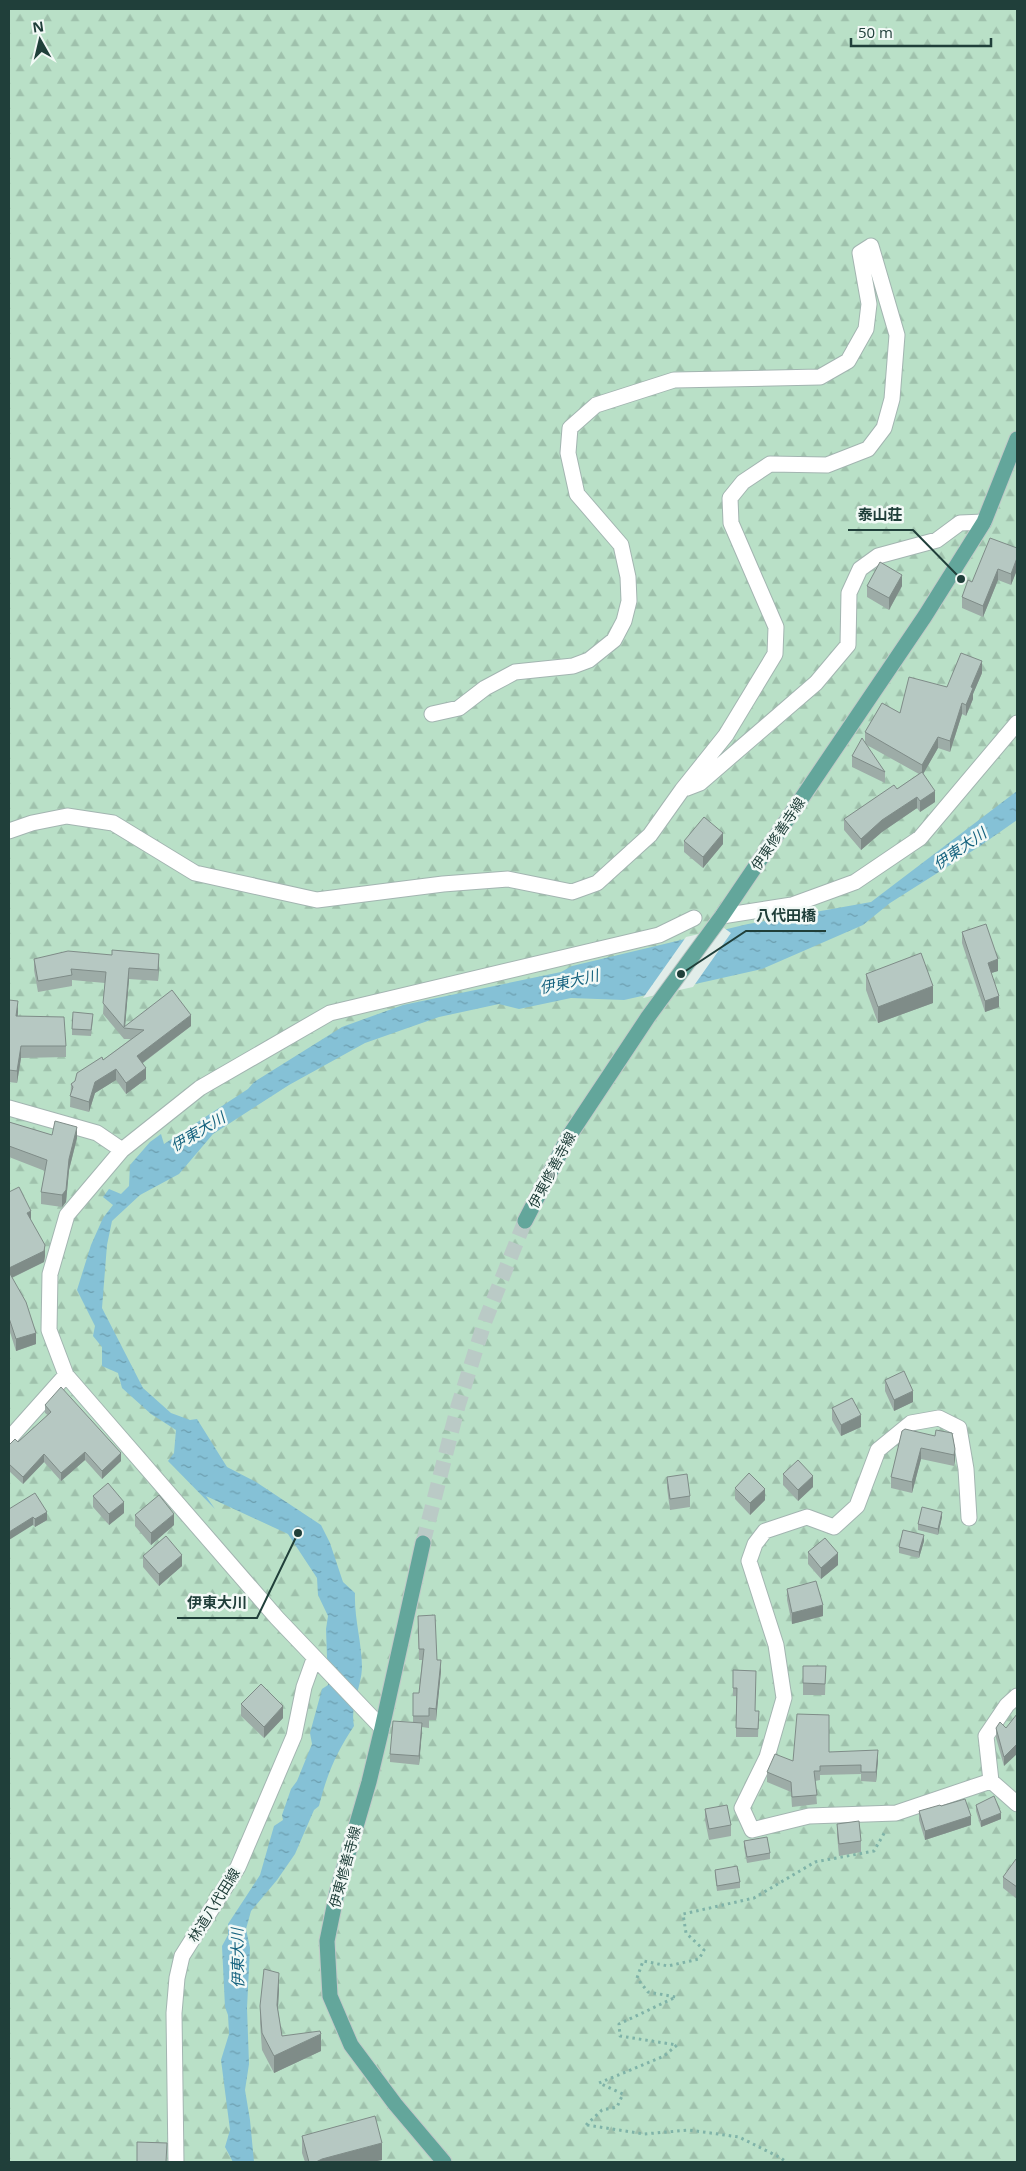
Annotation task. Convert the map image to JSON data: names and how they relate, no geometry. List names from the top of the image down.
{
  "streets": {
    "main road": ["伊東修善寺線"],
    "street": ["林道八代田線"]
  },
  "water": ["伊東大川"],
  "places": ["泰山荘", "八代田橋", "伊東大川"],
  "scale_bar": "50 m",
  "north": "top"
}
